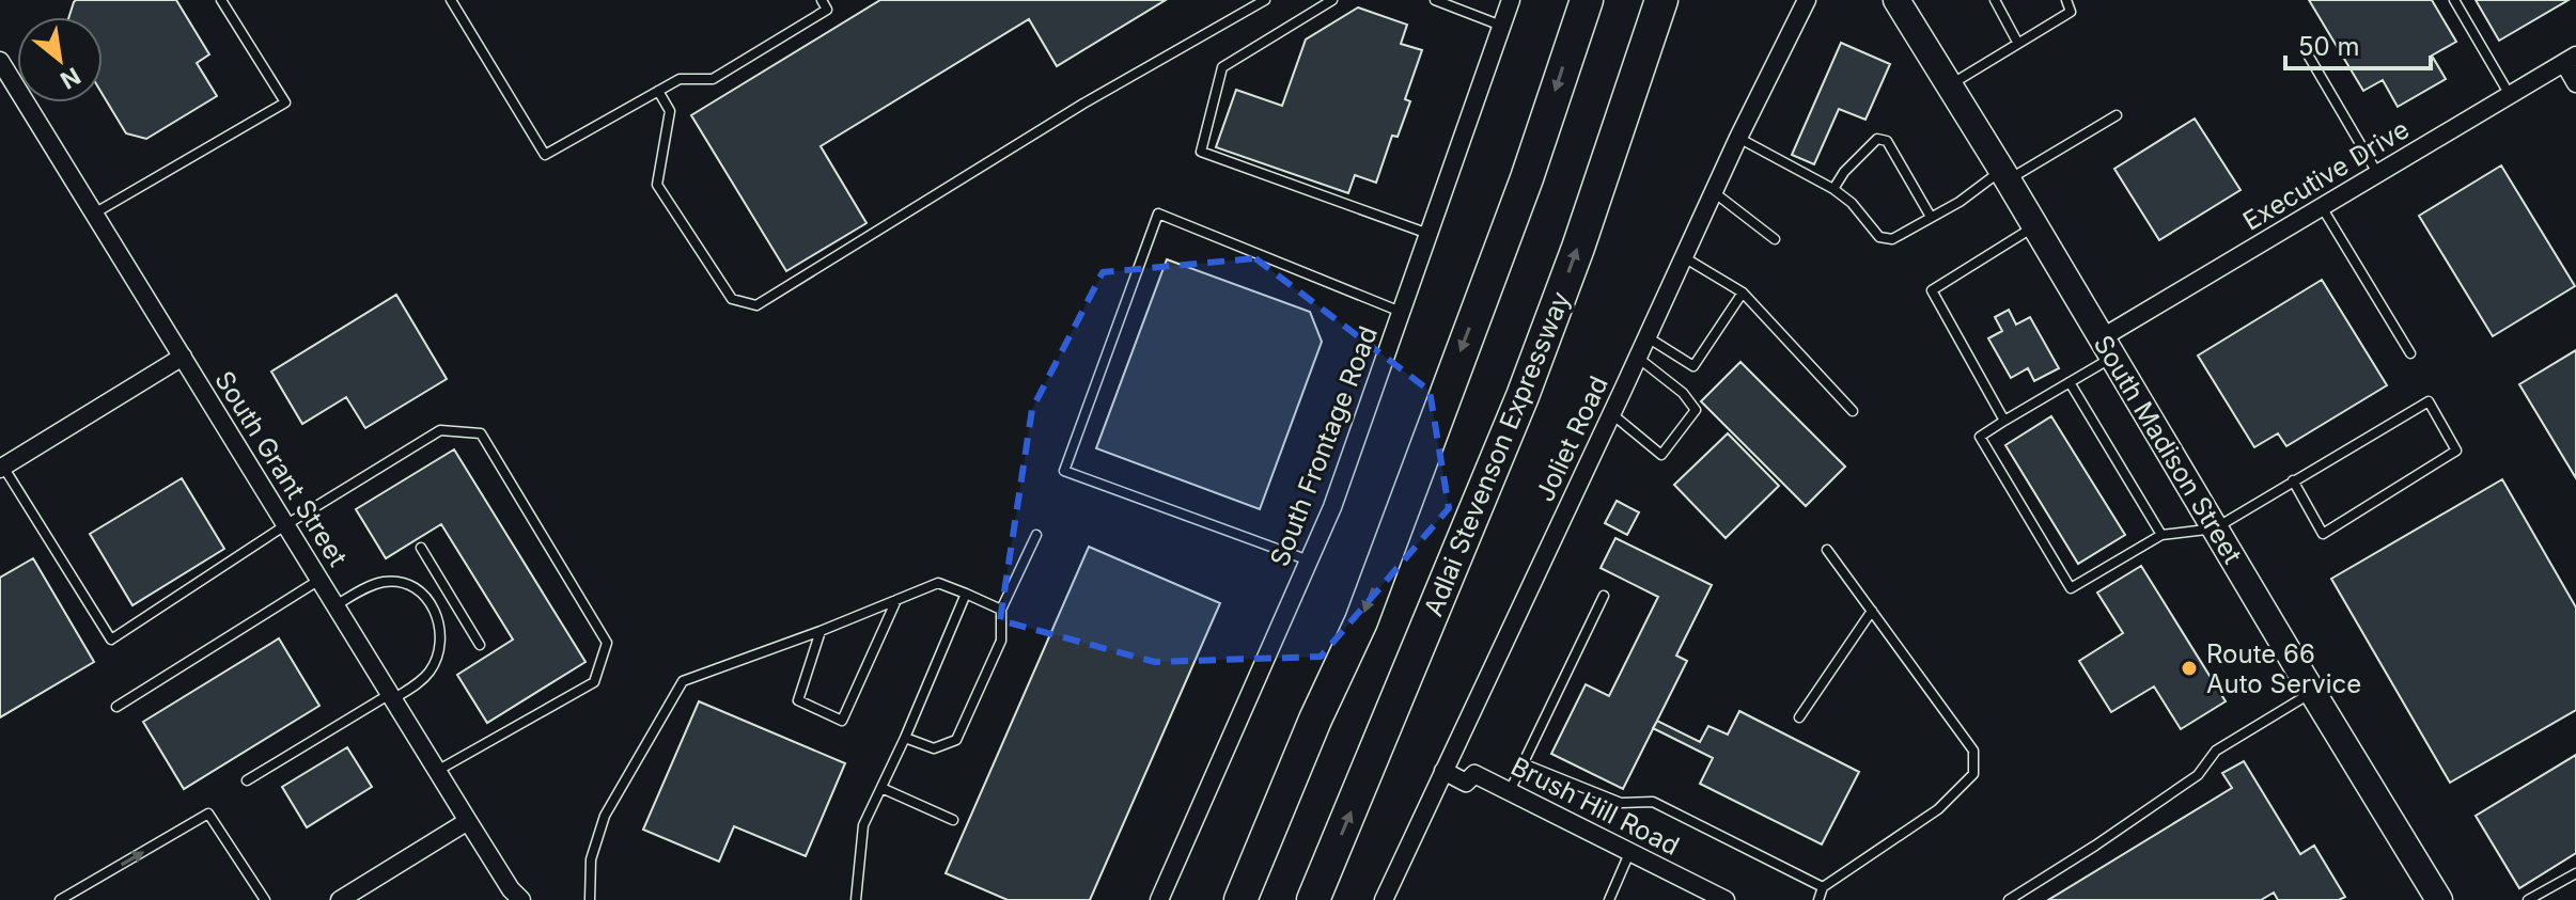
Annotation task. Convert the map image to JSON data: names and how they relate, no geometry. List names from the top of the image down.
{
  "streets": {
    "highway": ["Adlai Stevenson Expressway"],
    "street": [
      "Executive Drive",
      "Joliet Road",
      "South Frontage Road",
      "South Madison Street",
      "South Grant Street",
      "Brush Hill Road"
    ]
  },
  "crossings": [
    ["Executive Drive", "South Madison Street"],
    ["Joliet Road", "Brush Hill Road"]
  ],
  "places": ["Route 66 Auto Service"],
  "scale_bar": "50 m",
  "north": "bottom right"
}
